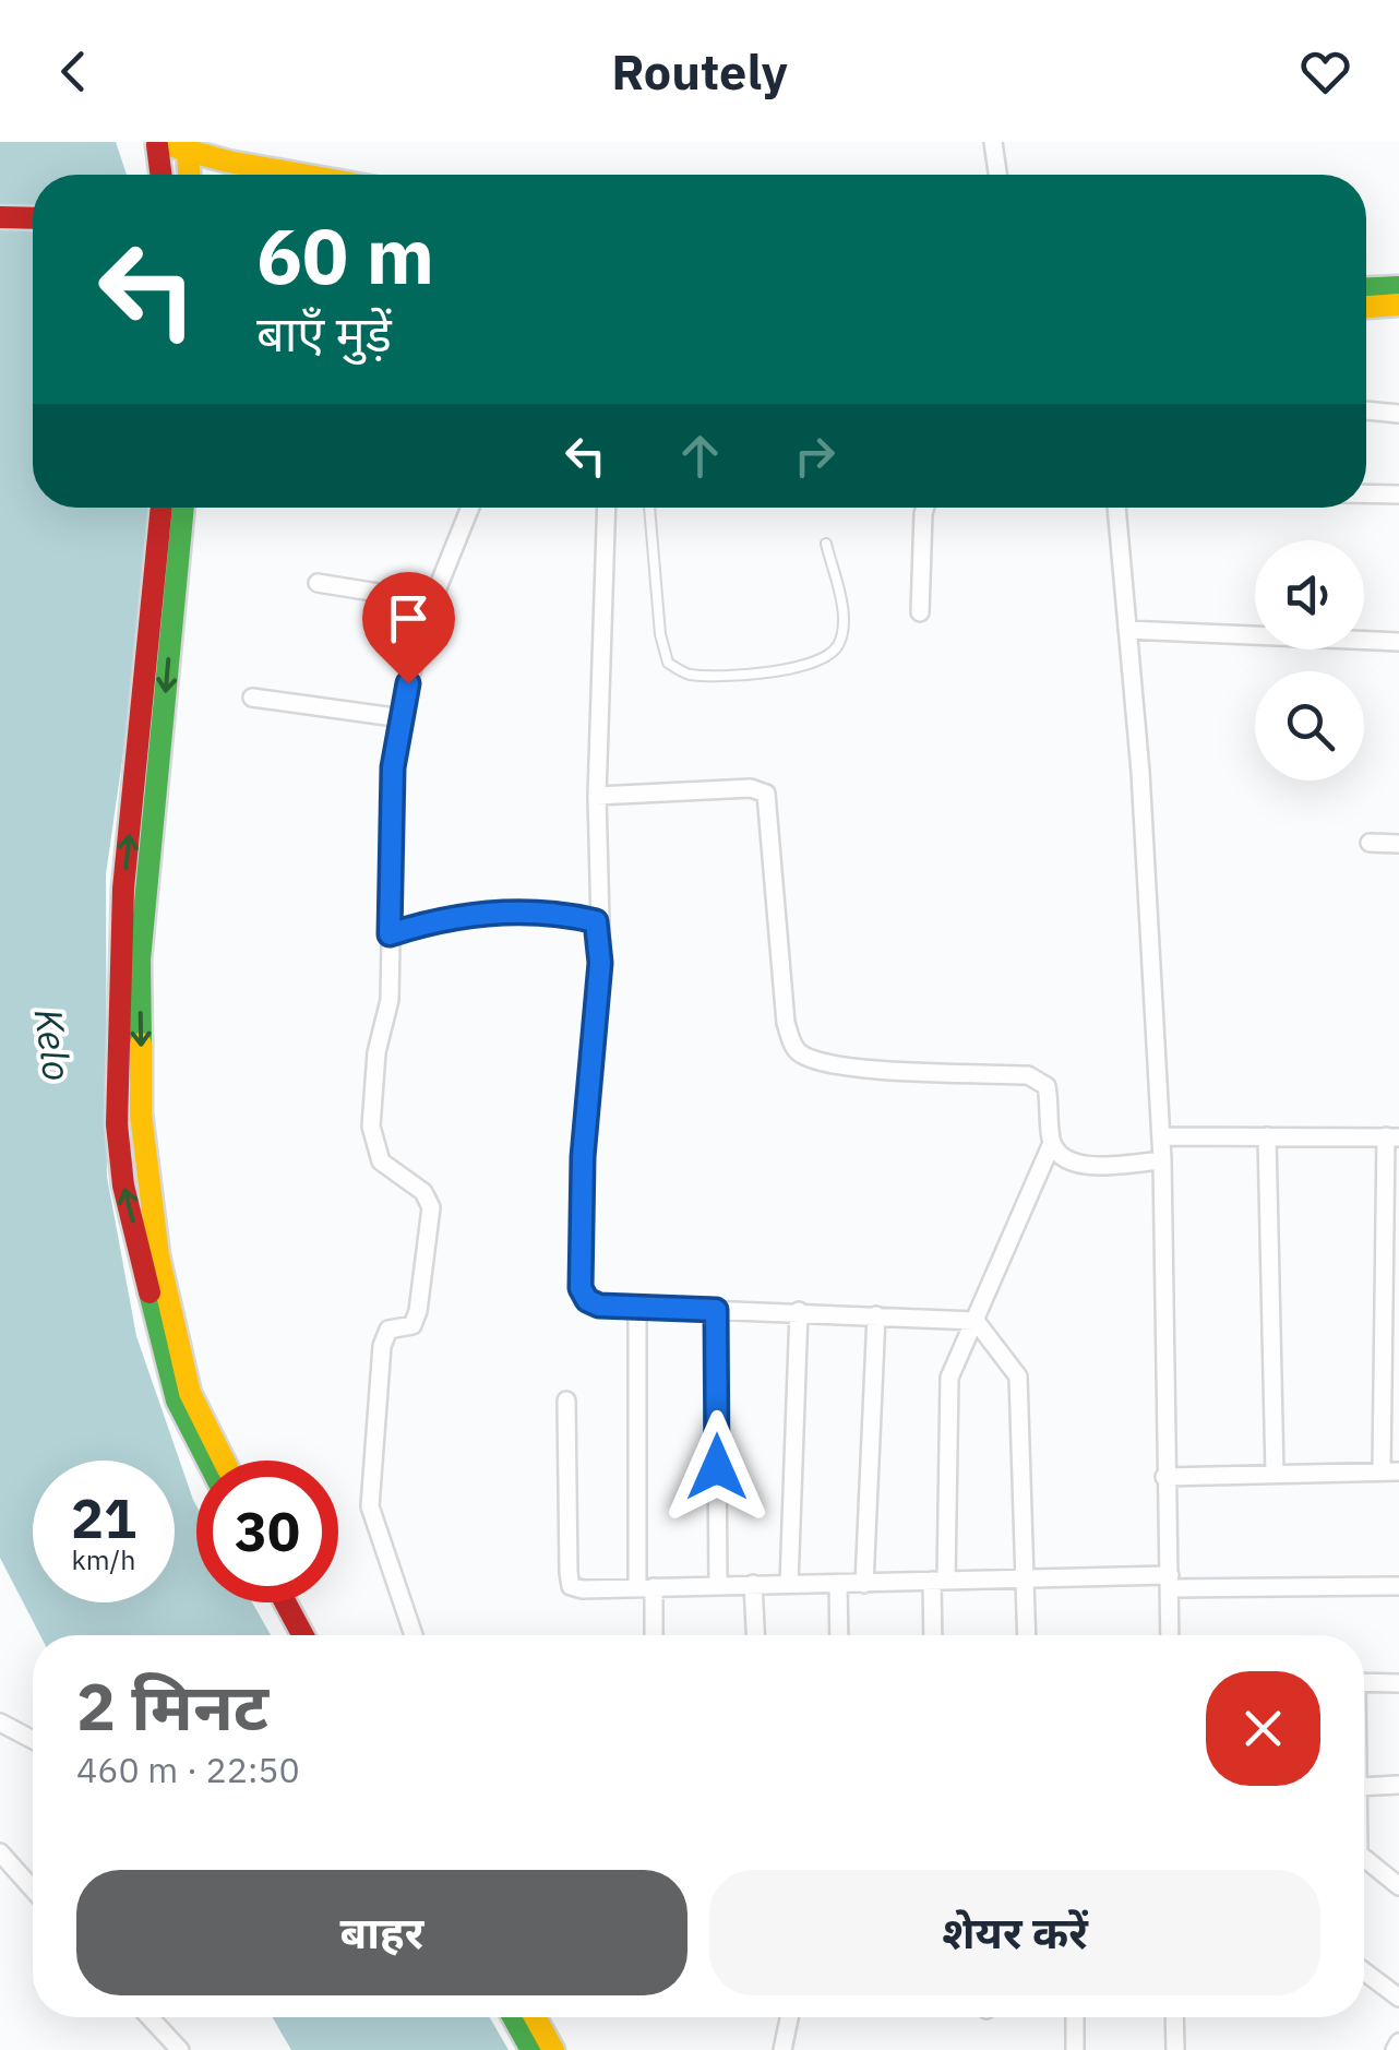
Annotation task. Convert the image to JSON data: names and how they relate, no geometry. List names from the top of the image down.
{
  "water": ["Kelo"],
  "page": {
    "header": "Routely",
    "turn": ["60 m", "बाएँ मुड़ें"],
    "speed": "21 km/h",
    "limit": "30",
    "heading": ["2 मिनट", "460 m · 22:50"],
    "buttons": ["बाहर", "शेयर करें"]
  }
}
